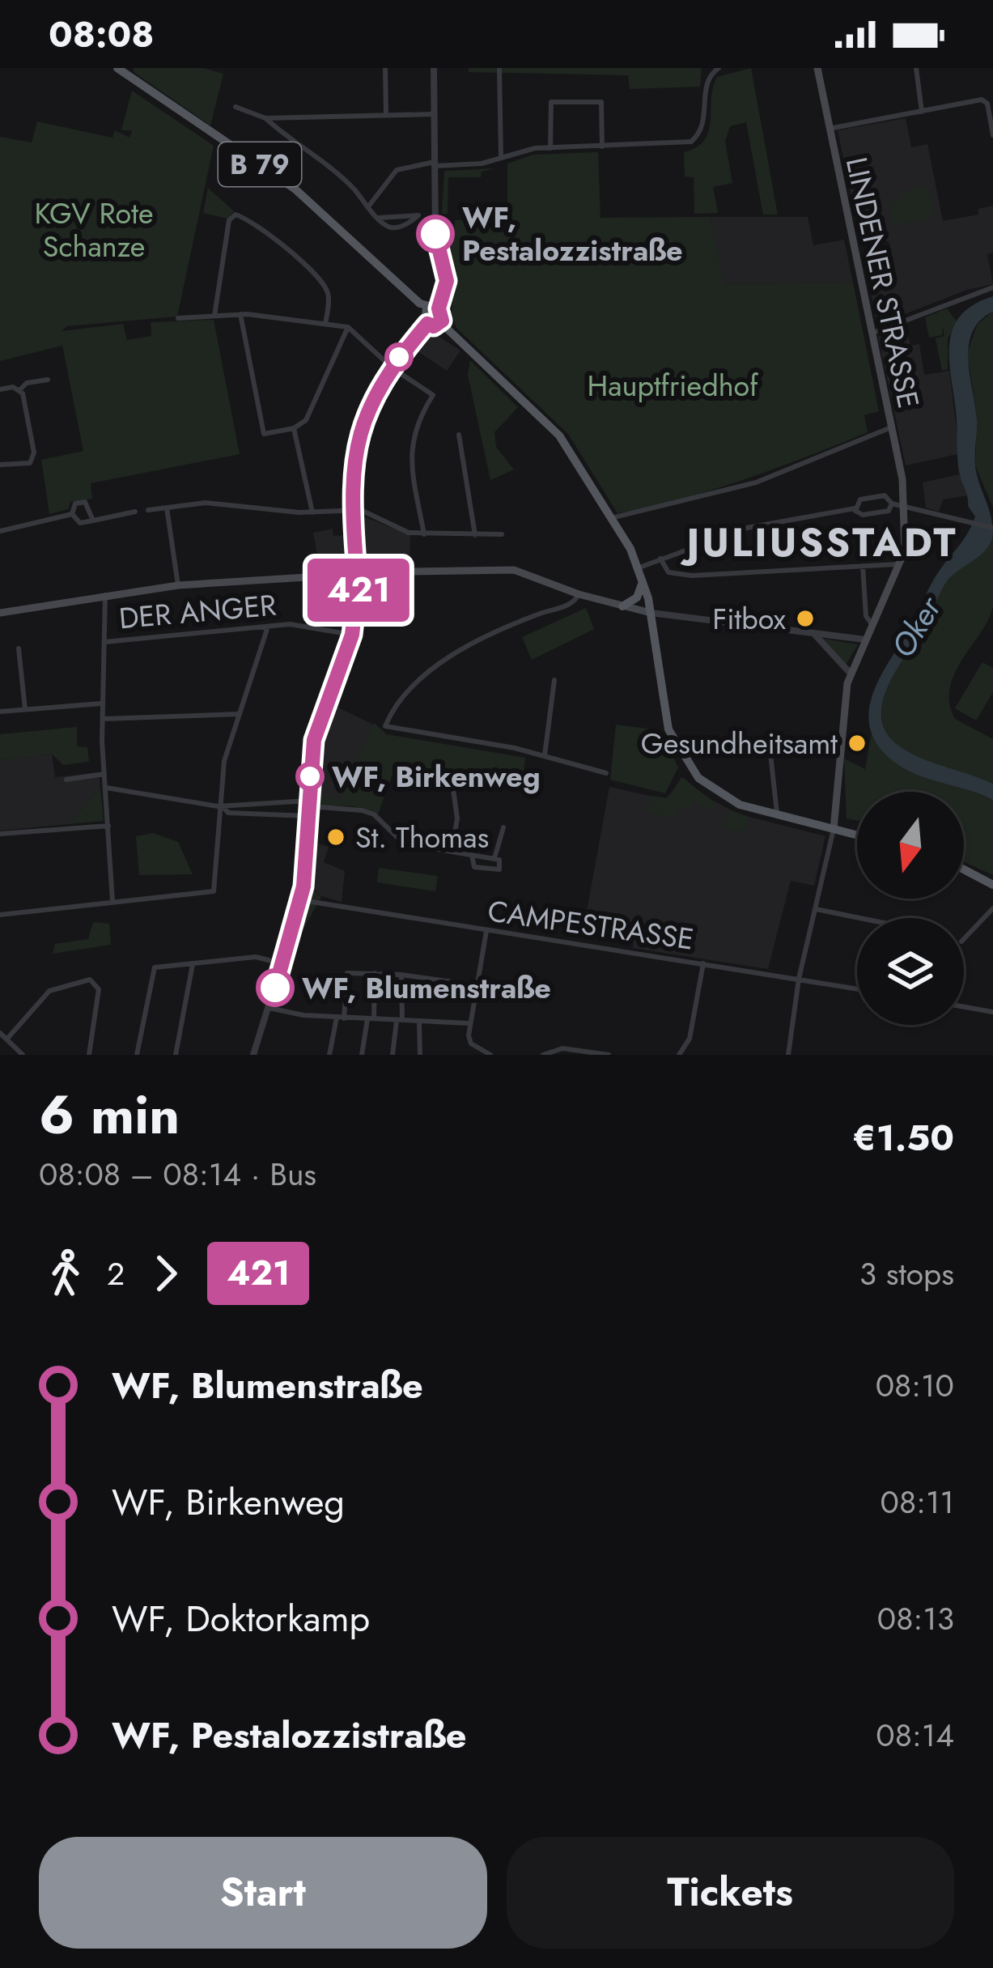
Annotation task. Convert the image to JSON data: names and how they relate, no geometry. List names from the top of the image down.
{
  "streets": {
    "main road": ["B 79", "LINDENER STRASSE"],
    "street": ["DER ANGER", "CAMPESTRASSE"]
  },
  "districts": ["JULIUSSTADT"],
  "water": ["Oker"],
  "parks": ["KGV Rote Schanze", "Hauptfriedhof"],
  "places": [
    "WF, Pestalozzistraße",
    "Fitbox",
    "Gesundheitsamt",
    "WF, Birkenweg",
    "St. Thomas",
    "WF, Blumenstraße"
  ],
  "lines": ["bus line 421"],
  "north": "bottom",
  "page": {
    "status": "08:08",
    "on_map": "421",
    "heading": ["6 min", "08:08 – 08:14 · Bus", "€1.50"],
    "legs": ["2", "421", "3 stops"],
    "list": [
      {
        "name": "WF, Blumenstraße",
        "value": "08:10"
      },
      {
        "name": "WF, Birkenweg",
        "value": "08:11"
      },
      {
        "name": "WF, Doktorkamp",
        "value": "08:13"
      },
      {
        "name": "WF, Pestalozzistraße",
        "value": "08:14"
      }
    ],
    "buttons": ["Start", "Tickets"]
  }
}
